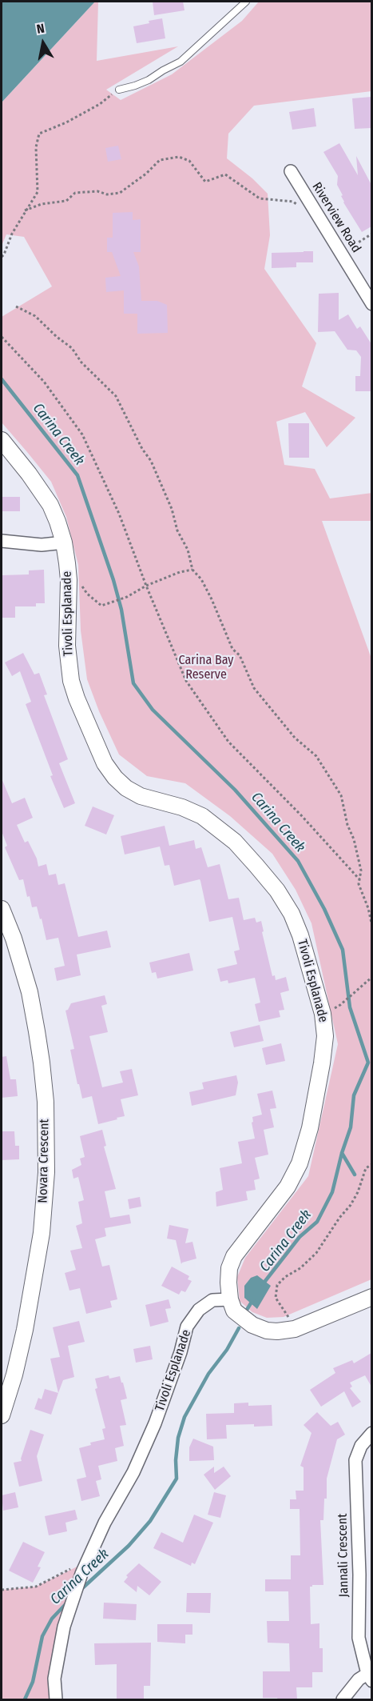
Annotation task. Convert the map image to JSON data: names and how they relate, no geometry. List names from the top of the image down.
{
  "streets": {
    "street": [
      "Riverview Road",
      "Tivoli Esplanade",
      "Novara Crescent",
      "Jannali Crescent"
    ]
  },
  "water": ["Carina Creek"],
  "parks": ["Carina Bay Reserve"],
  "north": "top"
}
